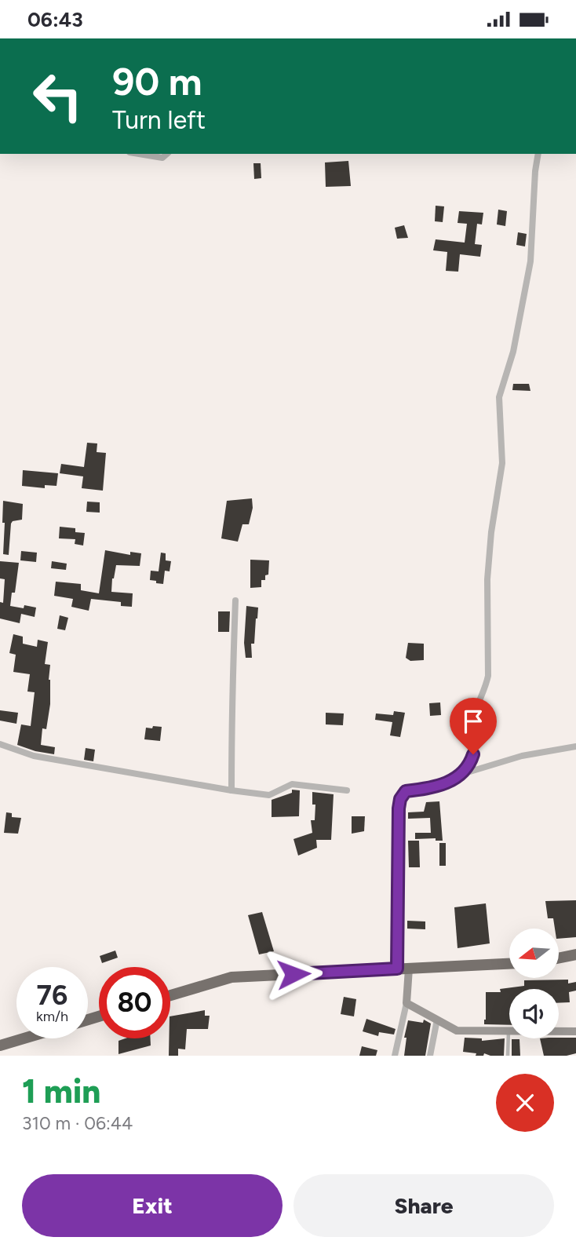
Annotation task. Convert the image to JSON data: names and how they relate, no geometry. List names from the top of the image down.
{
  "north": "left",
  "page": {
    "status": "06:43",
    "turn": ["90 m", "Turn left"],
    "speed": "76 km/h",
    "limit": "80",
    "heading": ["1 min", "310 m · 06:44"],
    "buttons": ["Exit", "Share"]
  }
}
